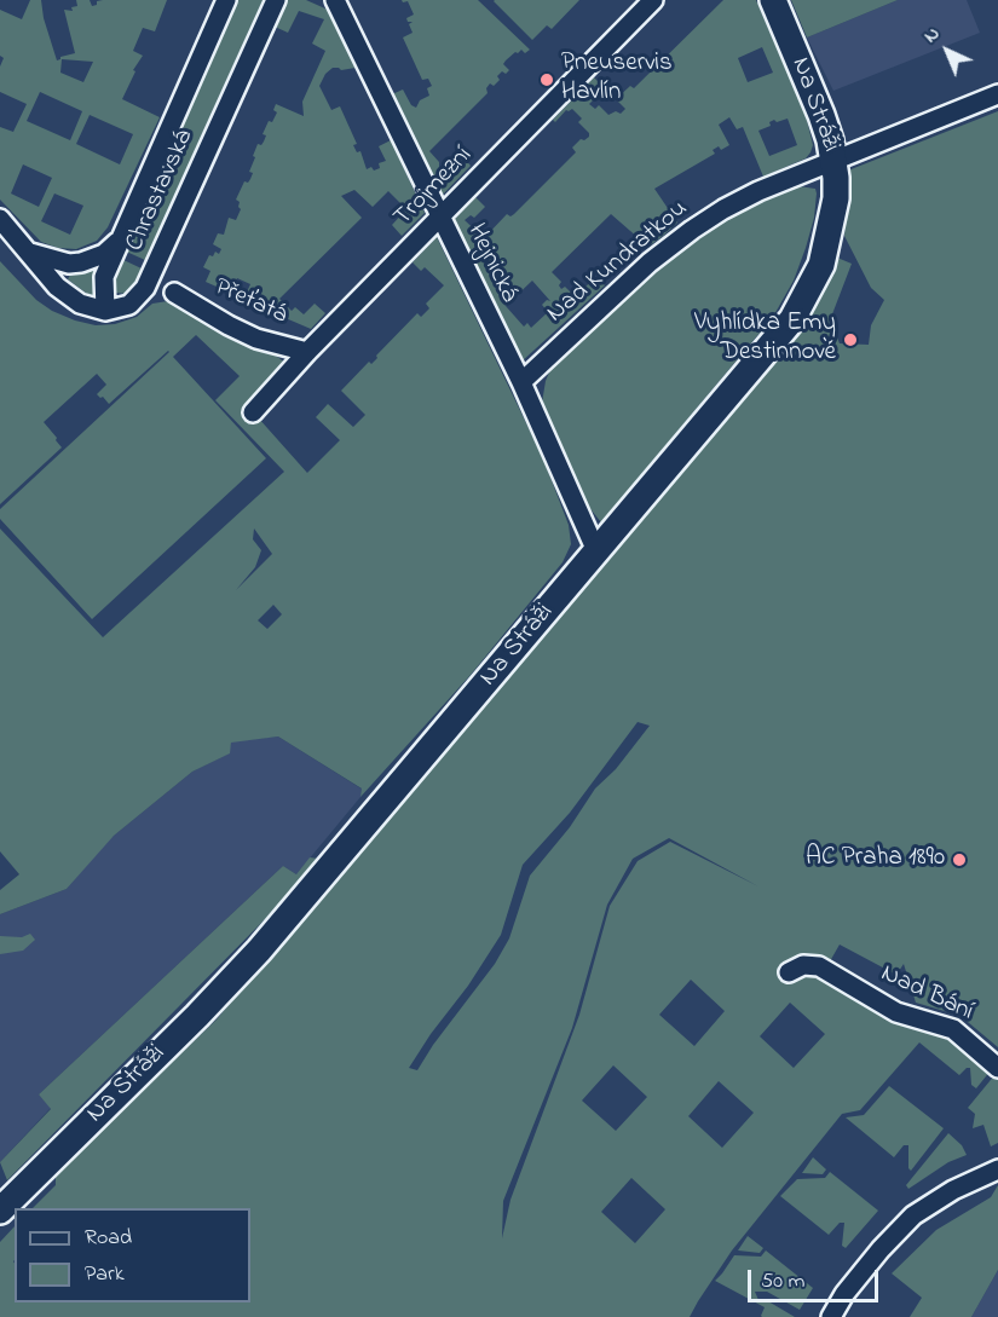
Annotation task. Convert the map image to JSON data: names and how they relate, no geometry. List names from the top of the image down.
{
  "streets": {
    "street": [
      "Na Stráži",
      "Trojmezní",
      "Chrastavská",
      "Nad Kundratkou",
      "Hejnická",
      "Přeťatá",
      "Nad Bání"
    ]
  },
  "crossings": [
    ["Na Stráži", "Nad Kundratkou"],
    ["Na Stráži", "Hejnická"],
    ["Trojmezní", "Hejnická"],
    ["Trojmezní", "Přeťatá"],
    ["Nad Kundratkou", "Hejnická"]
  ],
  "places": ["Pneuservis Havlín", "Vyhlídka Emy Destinnové", "AC Praha 1890"],
  "legend": ["Road", "Park"],
  "scale_bar": "50 m",
  "north": "top left"
}
